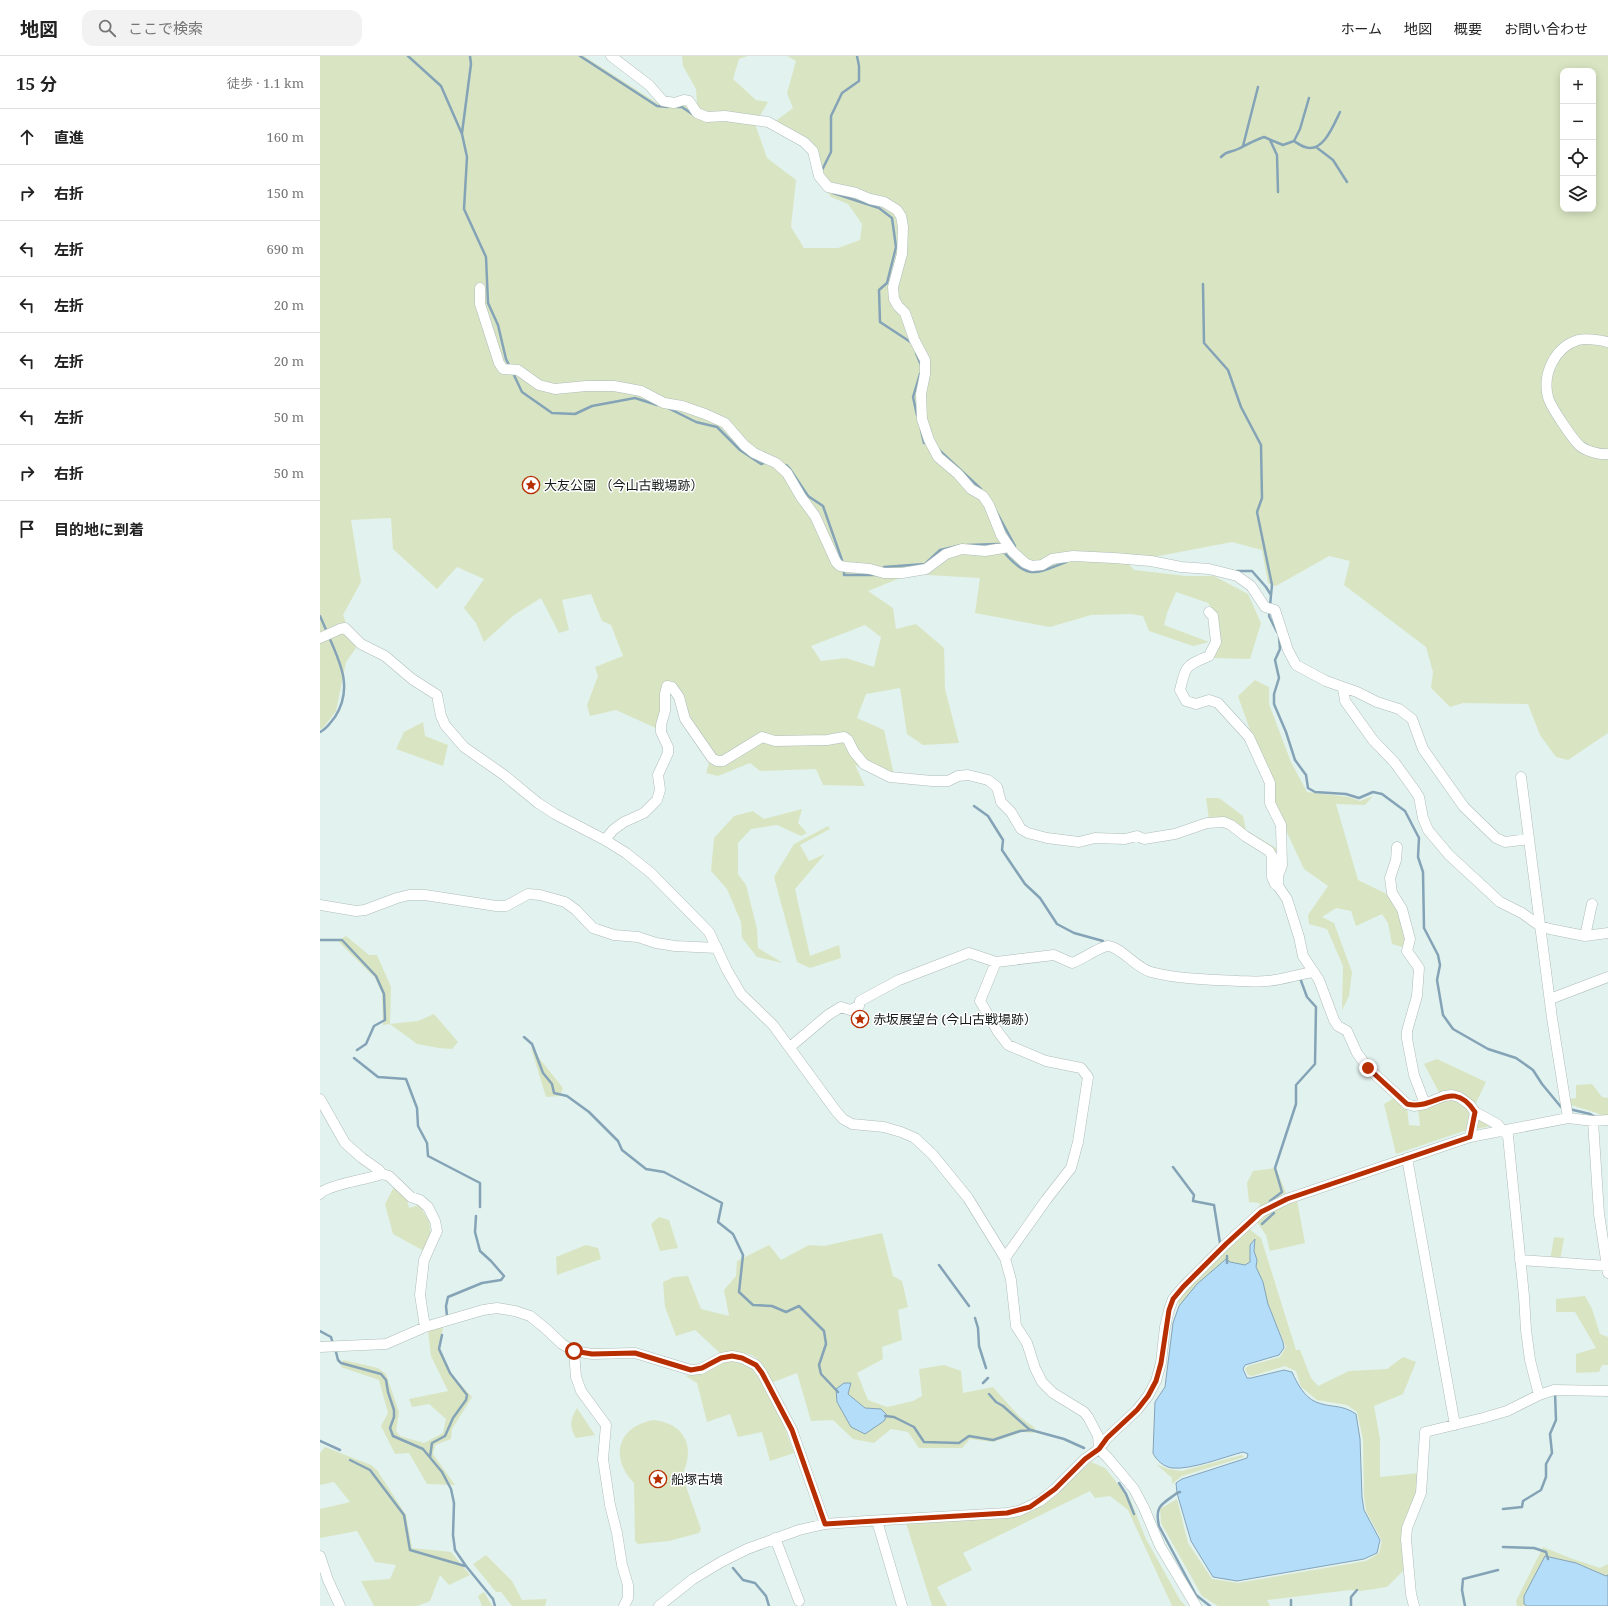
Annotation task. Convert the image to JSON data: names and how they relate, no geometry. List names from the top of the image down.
{
  "places": {
    "place": ["大友公園 （今山古戦場跡）", "赤坂展望台 (今山古戦場跡）", "船塚古墳"]
  },
  "page": {
    "header": "地図",
    "search": "ここで検索",
    "nav": [
      "ホーム",
      "地図",
      "概要",
      "お問い合わせ"
    ],
    "heading": ["15 分", "徒歩 · 1.1 km"],
    "map_buttons": ["+", "−"],
    "list": [
      ["直進", "160 m"],
      ["右折", "150 m"],
      ["左折", "690 m"],
      ["左折", "20 m"],
      ["左折", "20 m"],
      ["左折", "50 m"],
      ["右折", "50 m"],
      "目的地に到着"
    ]
  }
}
